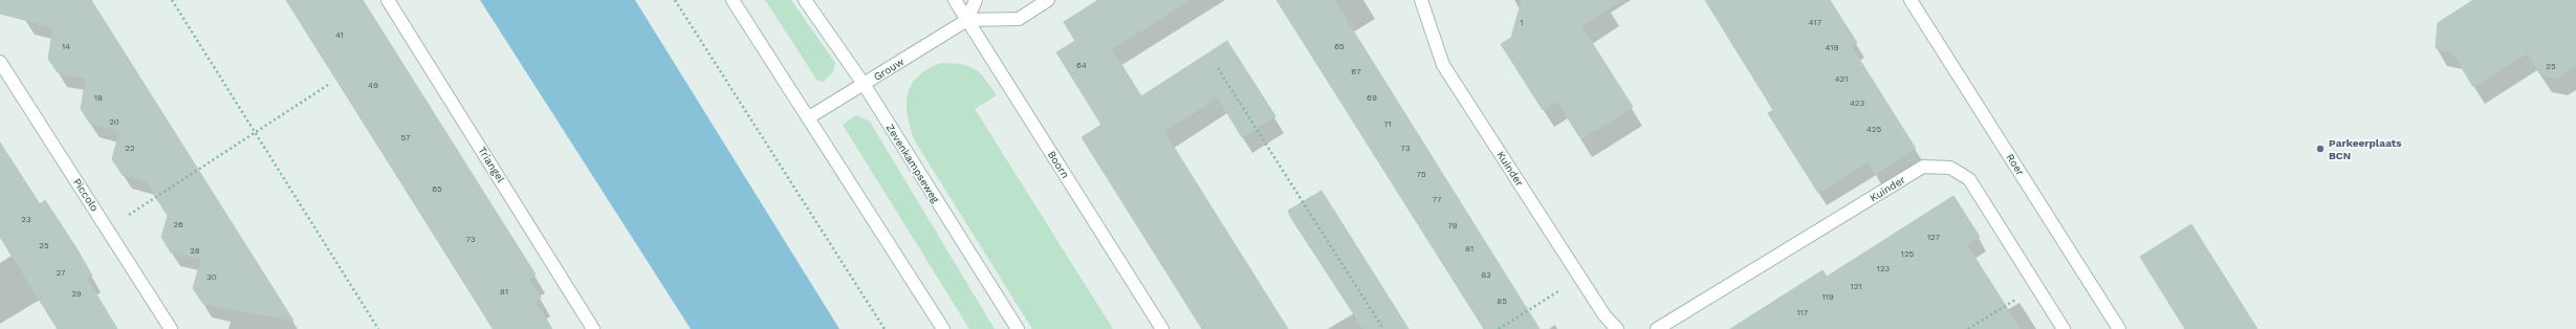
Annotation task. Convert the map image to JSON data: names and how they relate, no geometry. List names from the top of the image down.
{
  "streets": {
    "street": [
      "Grouw",
      "Zevenkampseweg",
      "Triangel",
      "Boorn",
      "Roer",
      "Kuinder",
      "Piccolo"
    ]
  },
  "crossings": [
    ["Grouw", "Zevenkampseweg"],
    ["Grouw", "Boorn"]
  ],
  "places": ["Parkeerplaats BCN"],
  "house_numbers": [
    "1",
    "417",
    "41",
    "14",
    "65",
    "419",
    "64",
    "25",
    "67",
    "421",
    "49",
    "18",
    "69",
    "423",
    "20",
    "71",
    "425",
    "57",
    "22",
    "73",
    "75",
    "65",
    "77",
    "23",
    "26",
    "79",
    "127",
    "73",
    "25",
    "81",
    "28",
    "125",
    "123",
    "27",
    "83",
    "30",
    "121",
    "81",
    "29",
    "119",
    "85",
    "117"
  ]
}
